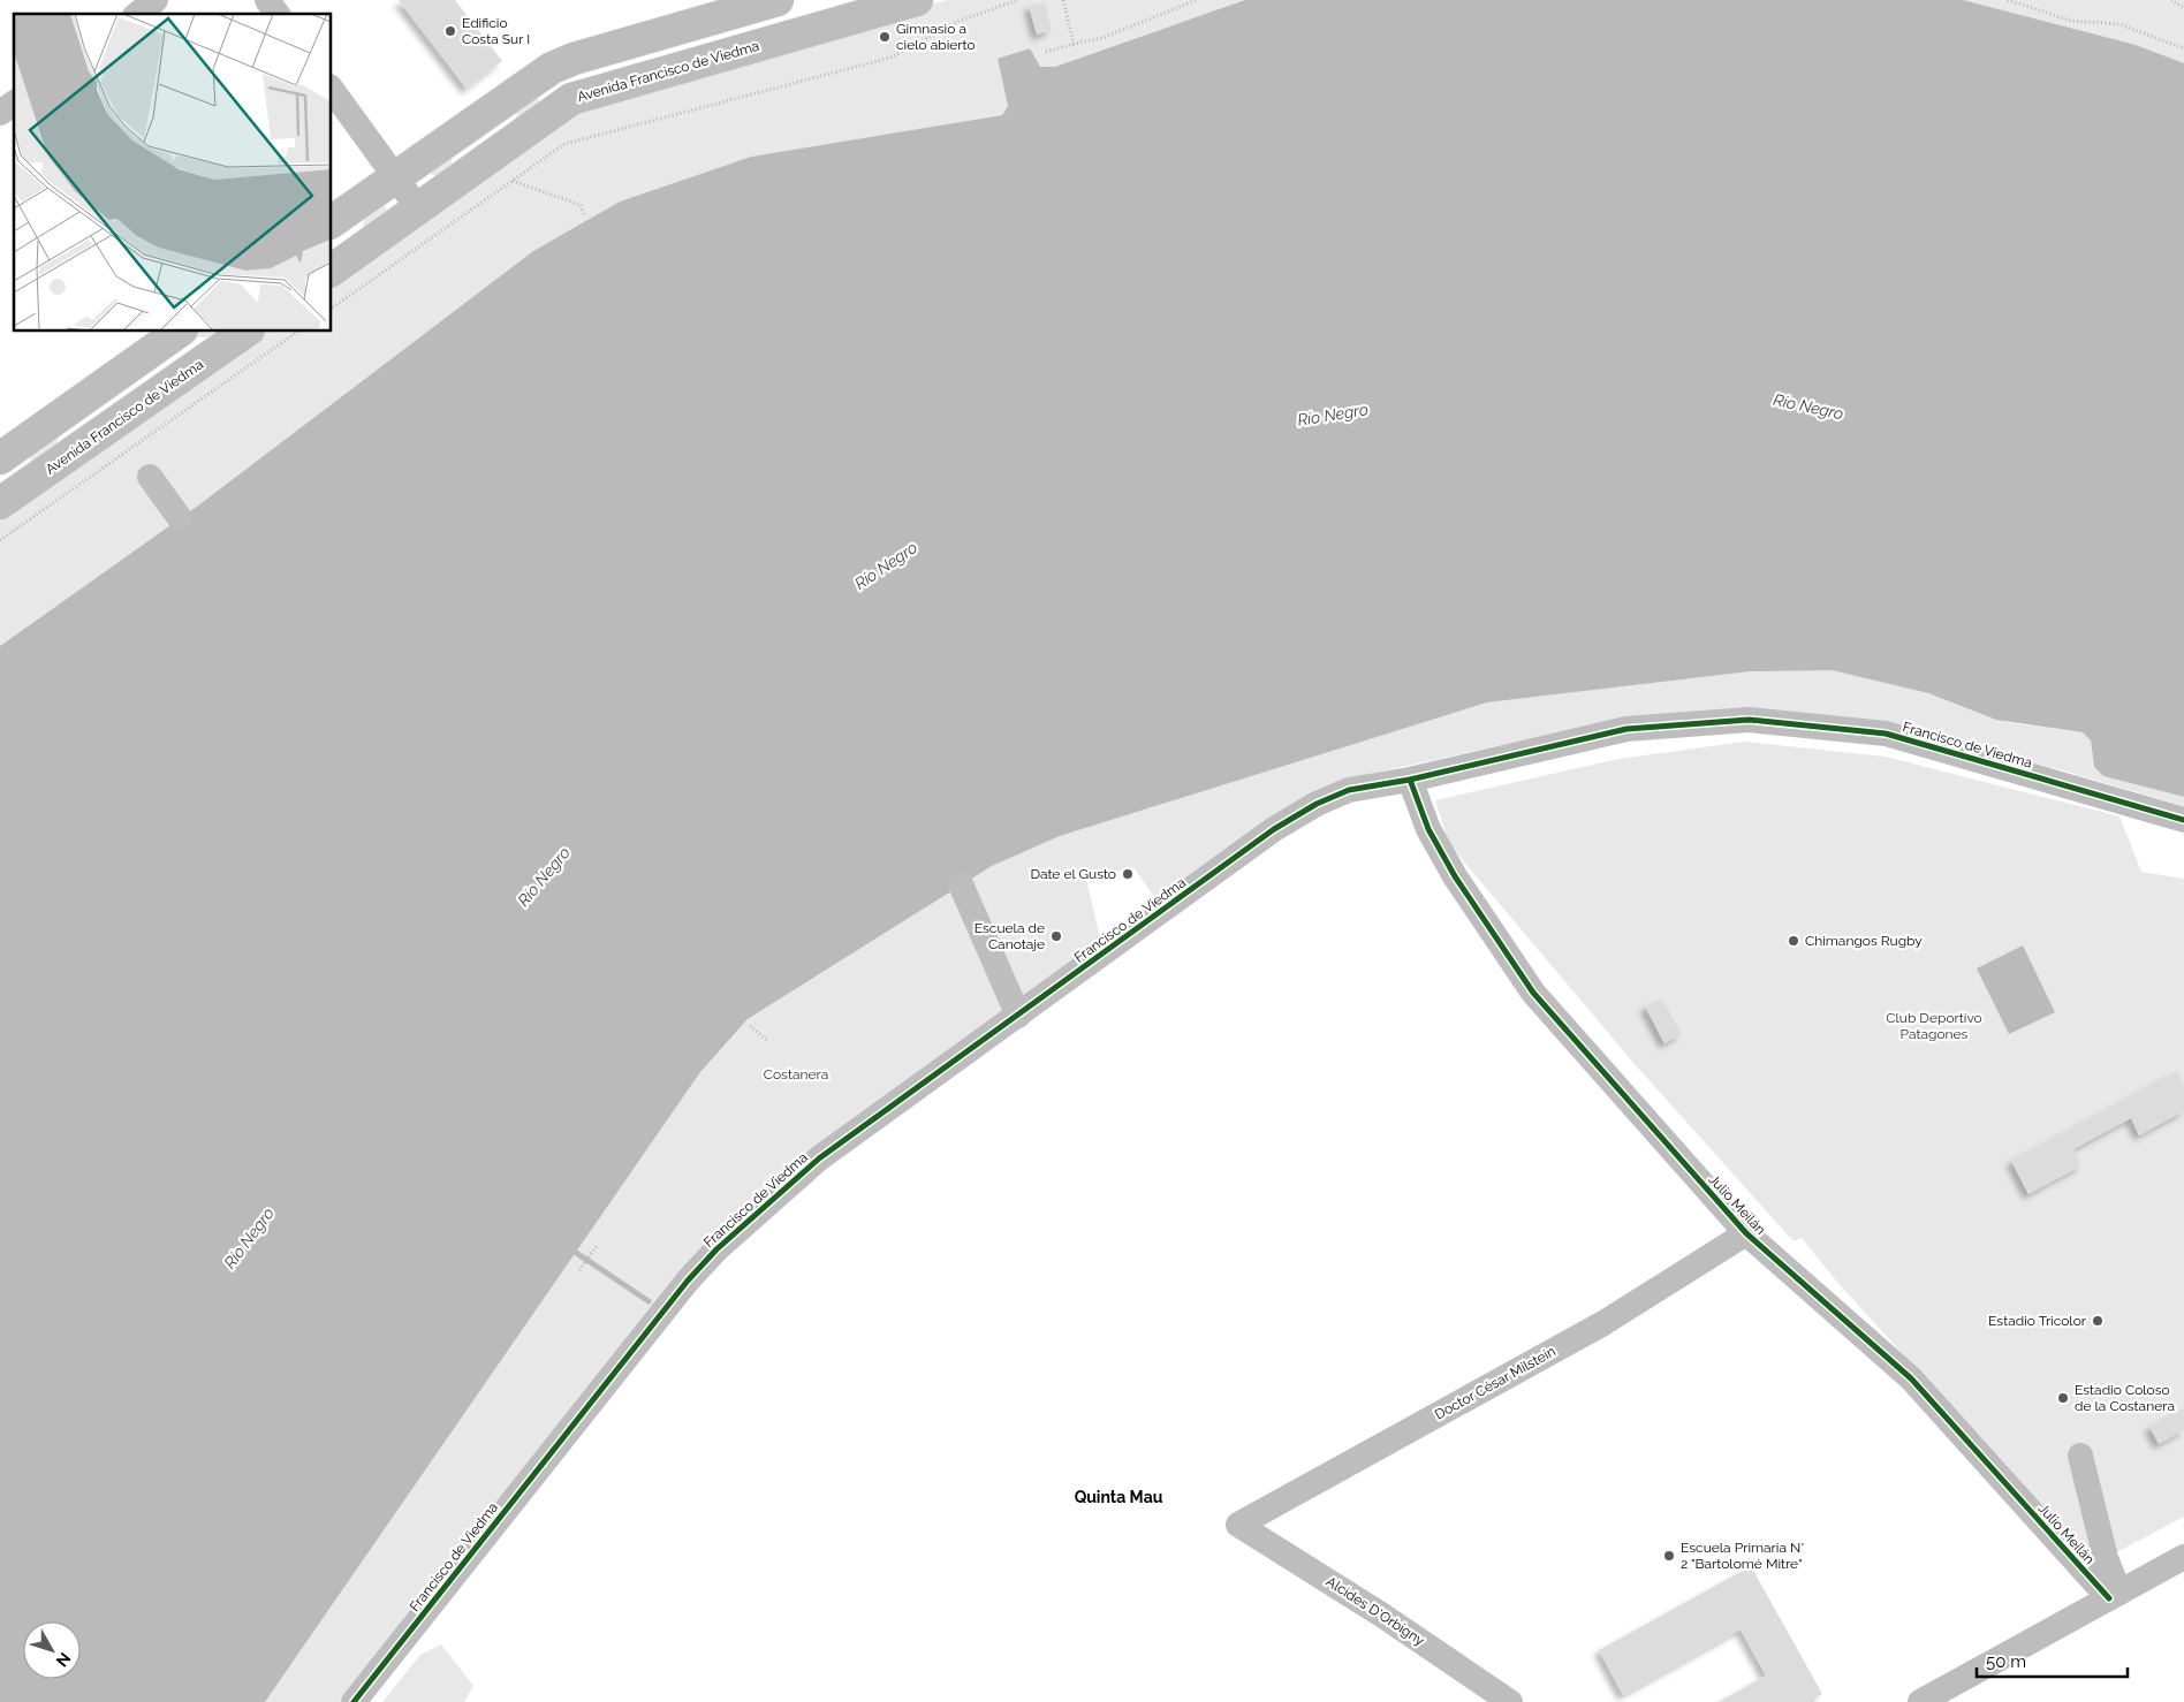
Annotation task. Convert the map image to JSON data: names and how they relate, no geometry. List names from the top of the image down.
{
  "streets": {
    "main road": ["Avenida Francisco de Viedma"],
    "street": [
      "Francisco de Viedma",
      "Julio Meilán",
      "Doctor César Milstein",
      "Alcides D'Orbigny"
    ]
  },
  "crossings": [
    ["Francisco de Viedma", "Julio Meilán"],
    ["Julio Meilán", "Doctor César Milstein"],
    ["Doctor César Milstein", "Alcides D'Orbigny"]
  ],
  "districts": ["Quinta Mau"],
  "water": ["Río Negro"],
  "parks": ["Club Deportivo Patagones", "Costanera"],
  "places": [
    "Edificio Costa Sur I",
    "Gimnasio a cielo abierto",
    "Date el Gusto",
    "Escuela de Canotaje",
    "Chimangos Rugby",
    "Estadio Tricolor",
    "Estadio Coloso de la Costanera",
    "Escuela Primaria N° 2 \"Bartolomé Mitre\""
  ],
  "scale_bar": "50 m",
  "north": "bottom right"
}
